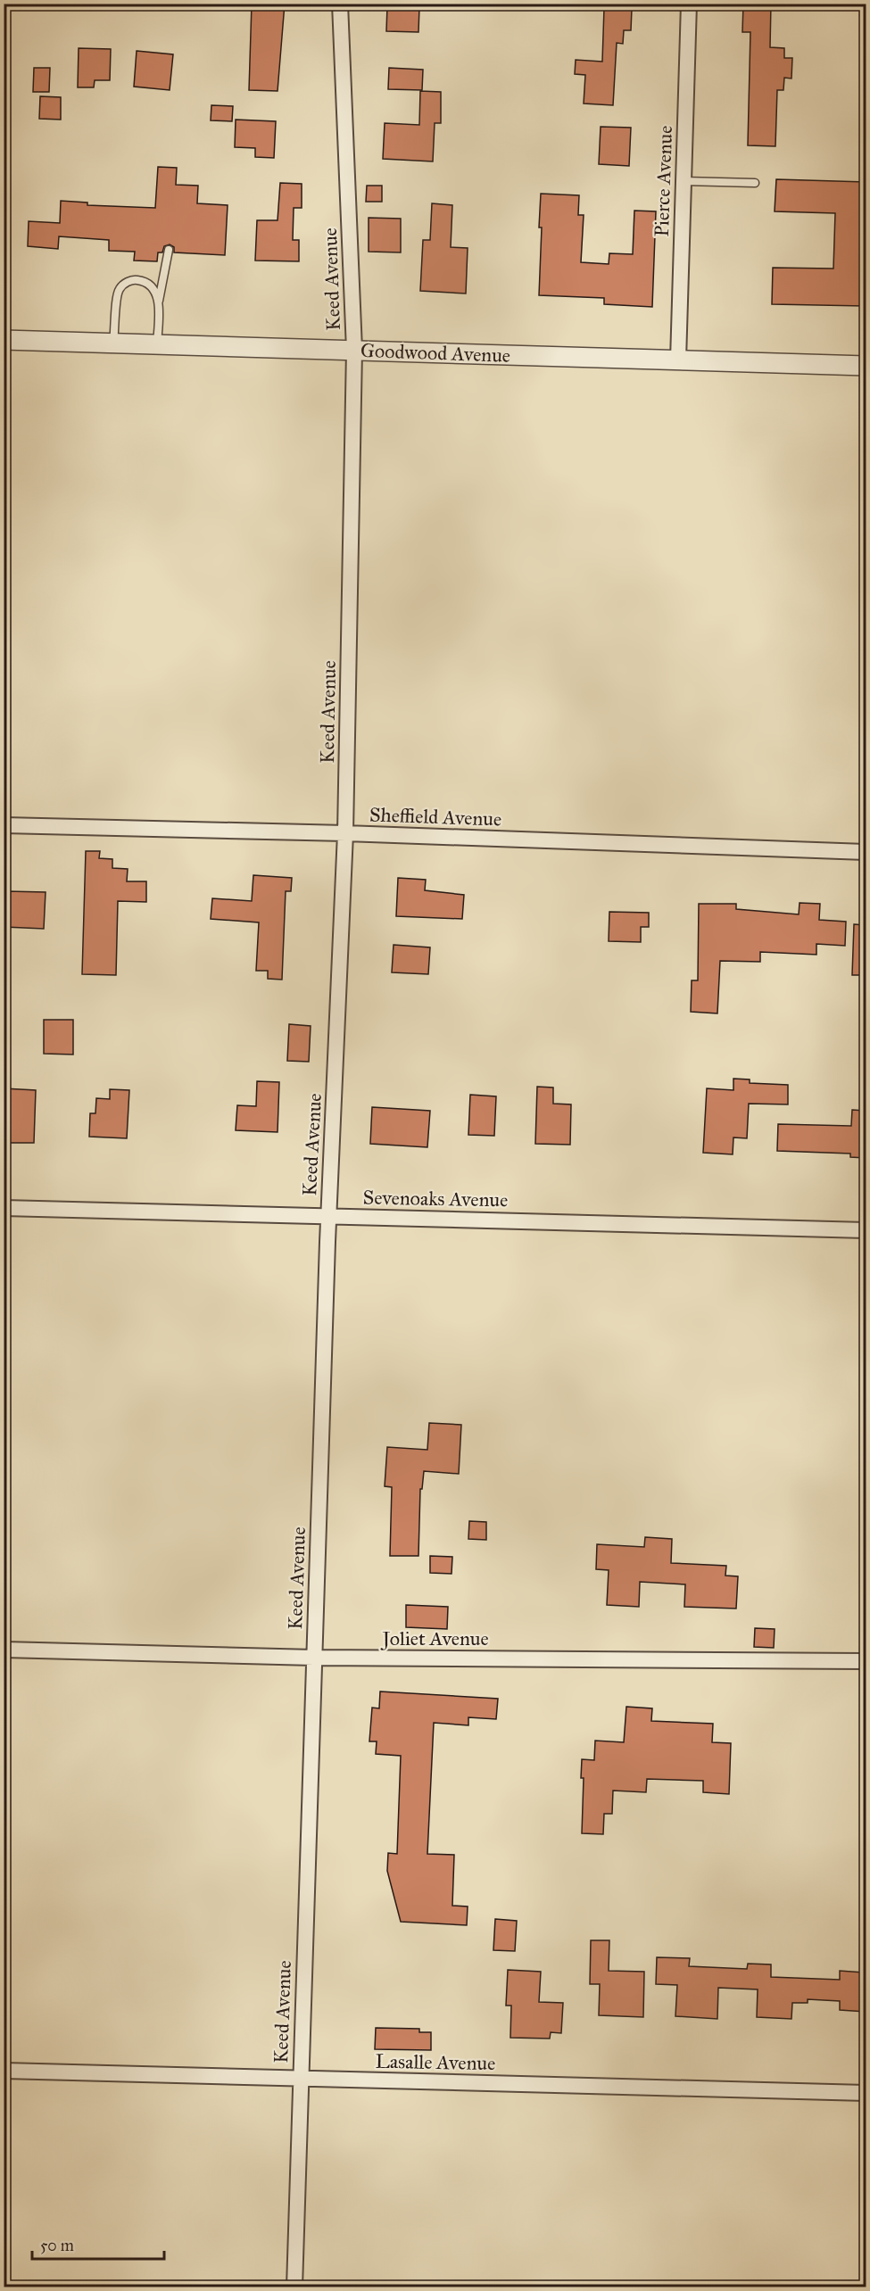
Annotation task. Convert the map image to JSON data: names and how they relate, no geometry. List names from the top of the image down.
{
  "streets": {
    "street": [
      "Pierce Avenue",
      "Keed Avenue",
      "Goodwood Avenue",
      "Sheffield Avenue",
      "Sevenoaks Avenue",
      "Joliet Avenue",
      "Lasalle Avenue"
    ]
  },
  "crossings": [
    ["Pierce Avenue", "Goodwood Avenue"],
    ["Keed Avenue", "Goodwood Avenue"],
    ["Keed Avenue", "Sheffield Avenue"],
    ["Keed Avenue", "Sevenoaks Avenue"],
    ["Keed Avenue", "Joliet Avenue"],
    ["Keed Avenue", "Lasalle Avenue"]
  ],
  "scale_bar": "50 m"
}
